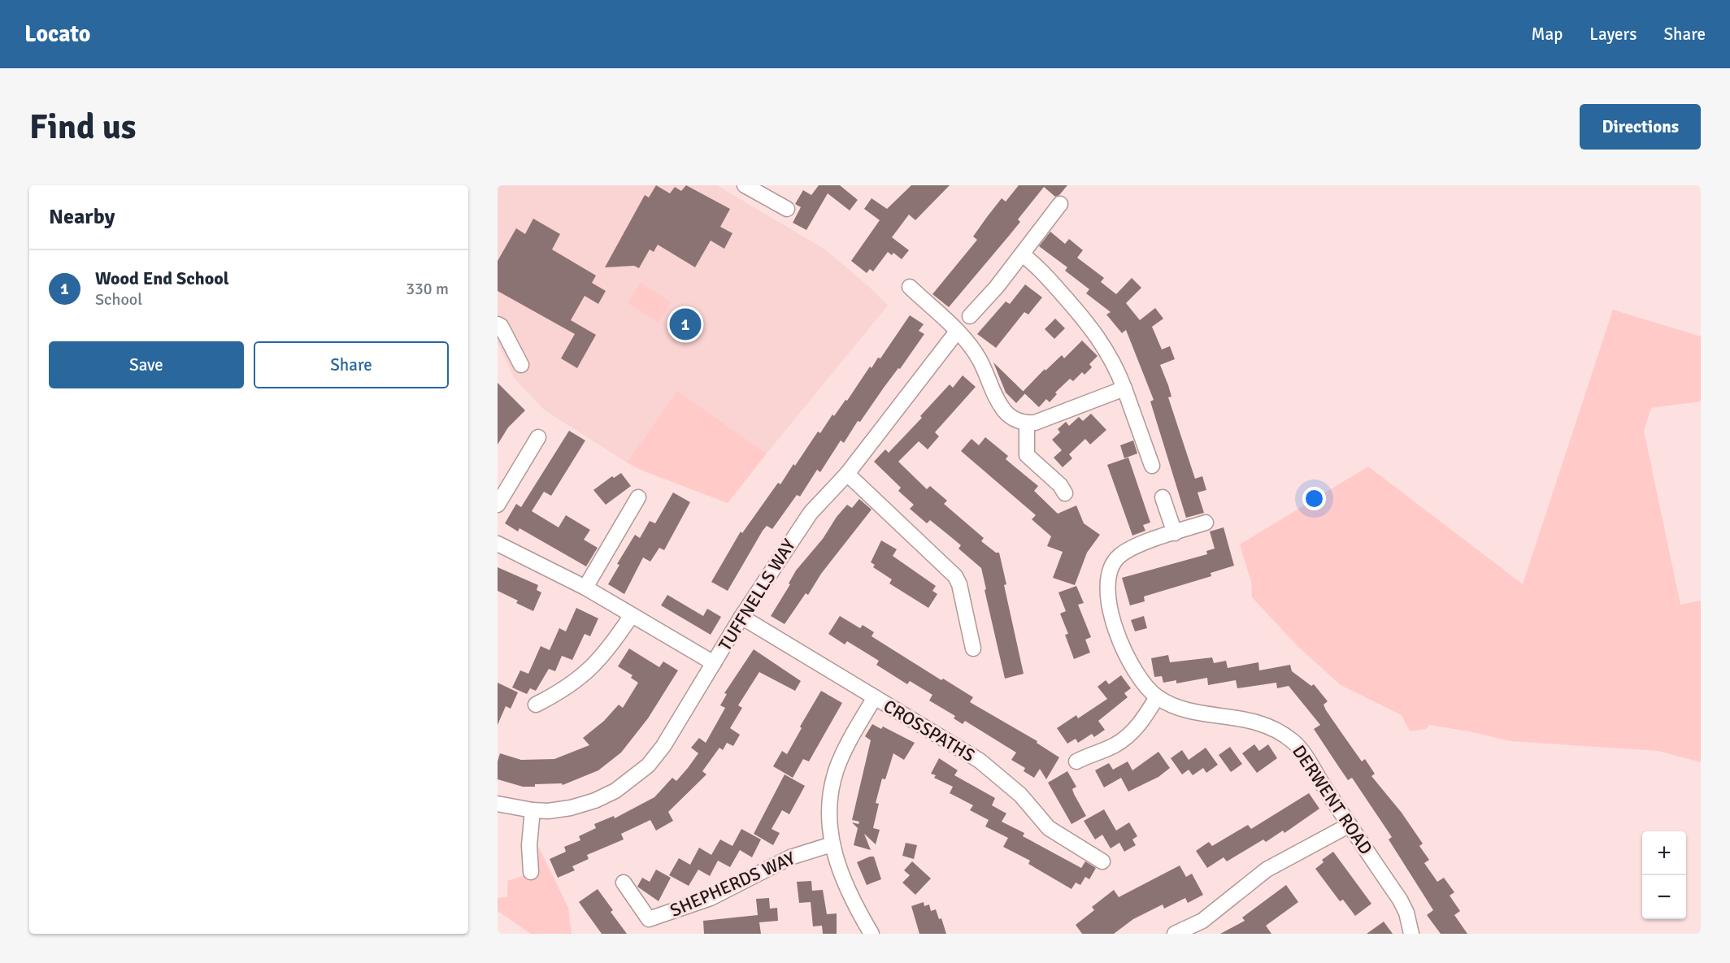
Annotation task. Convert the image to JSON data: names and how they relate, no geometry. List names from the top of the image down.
{
  "streets": {
    "street": [
      "TUFFNELLS WAY",
      "CROSSPATHS",
      "DERWENT ROAD",
      "SHEPHERDS WAY"
    ]
  },
  "crossings": [
    ["TUFFNELLS WAY", "CROSSPATHS"]
  ],
  "page": {
    "header": "Locato",
    "nav": ["Map", "Layers", "Share"],
    "buttons": [
      "Directions",
      ["Save", "Share"]
    ],
    "title": "Find us",
    "heading": "Nearby",
    "list": [
      {
        "mark": "1",
        "name": "Wood End School",
        "note": "School",
        "value": "330 m"
      }
    ],
    "pins": "1",
    "map_buttons": ["+", "−"]
  }
}
